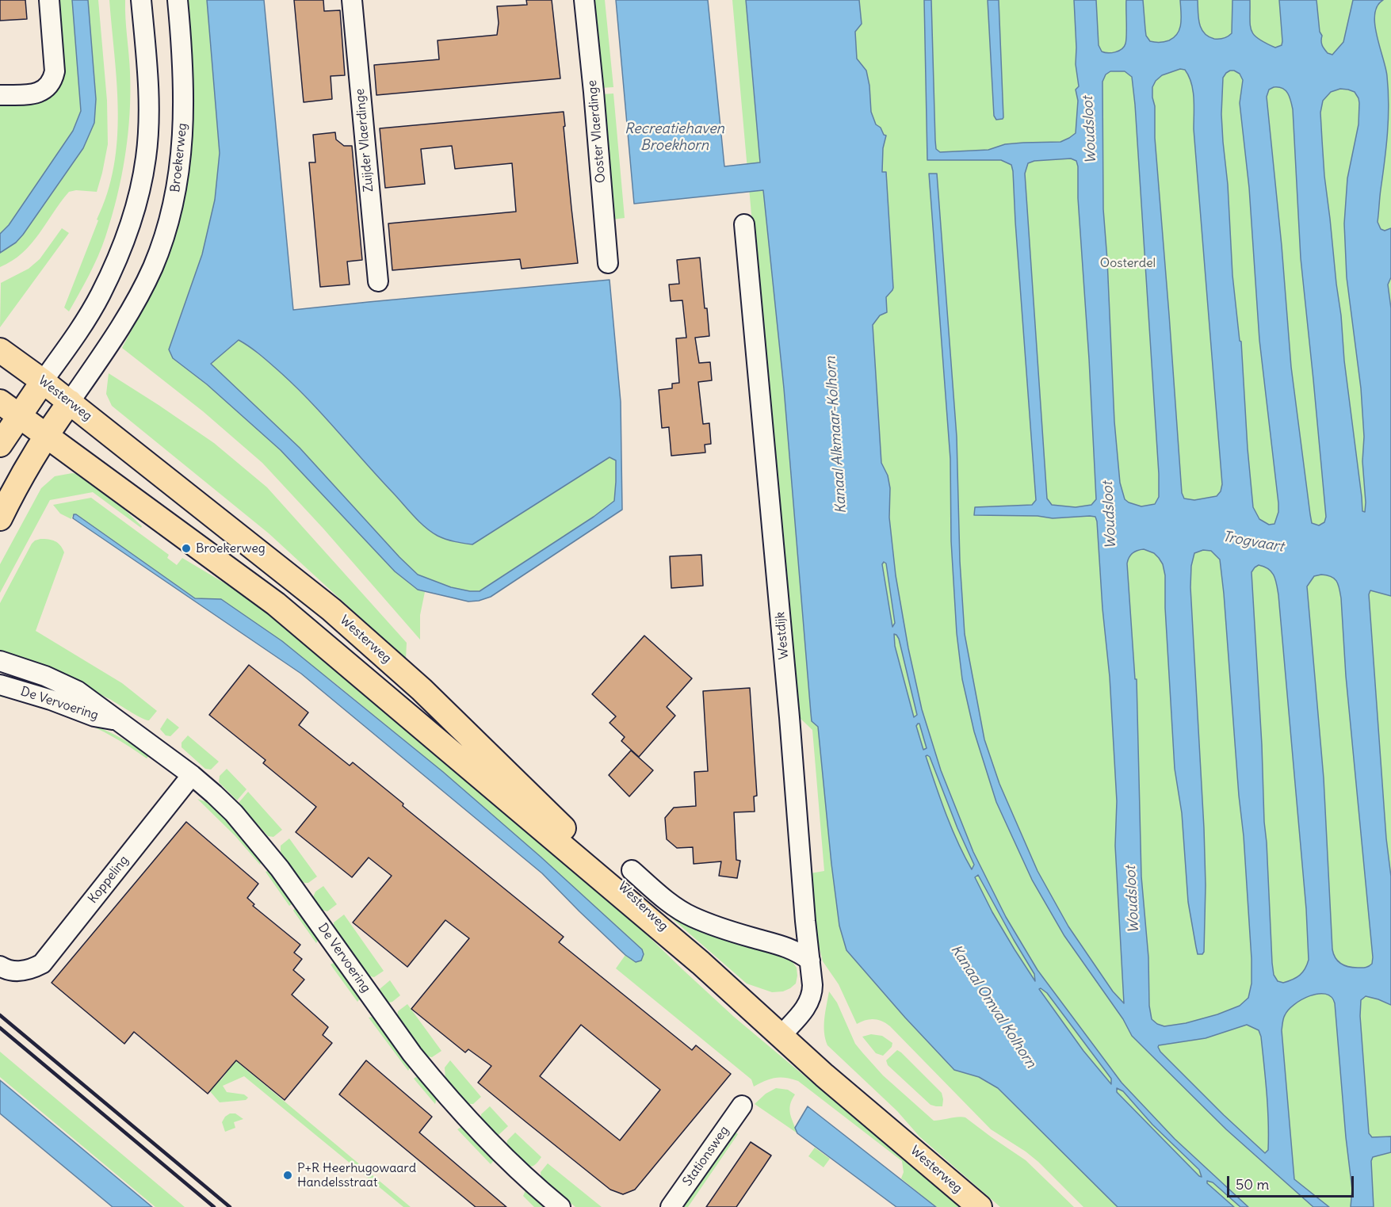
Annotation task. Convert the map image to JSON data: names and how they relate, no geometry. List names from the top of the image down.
{
  "streets": {
    "main road": ["Westerweg"],
    "street": [
      "Ooster Vlaerdinge",
      "Zuijder Vlaerdinge",
      "Broekerweg",
      "Westdijk",
      "De Vervoering",
      "Koppeling",
      "Stationsweg"
    ]
  },
  "crossings": [
    ["Broekerweg", "Westerweg"],
    ["Westerweg", "Westdijk"],
    ["De Vervoering", "Koppeling"]
  ],
  "water": [
    "Recreatiehaven Broekhorn",
    "Woudsloot",
    "Kanaal Alkmaar-Kolhorn",
    "Trogvaart",
    "Kanaal Omval Kolhorn"
  ],
  "parks": ["Oosterdel"],
  "places": ["Broekerweg", "P+R Heerhugowaard Handelsstraat"],
  "scale_bar": "50 m"
}
